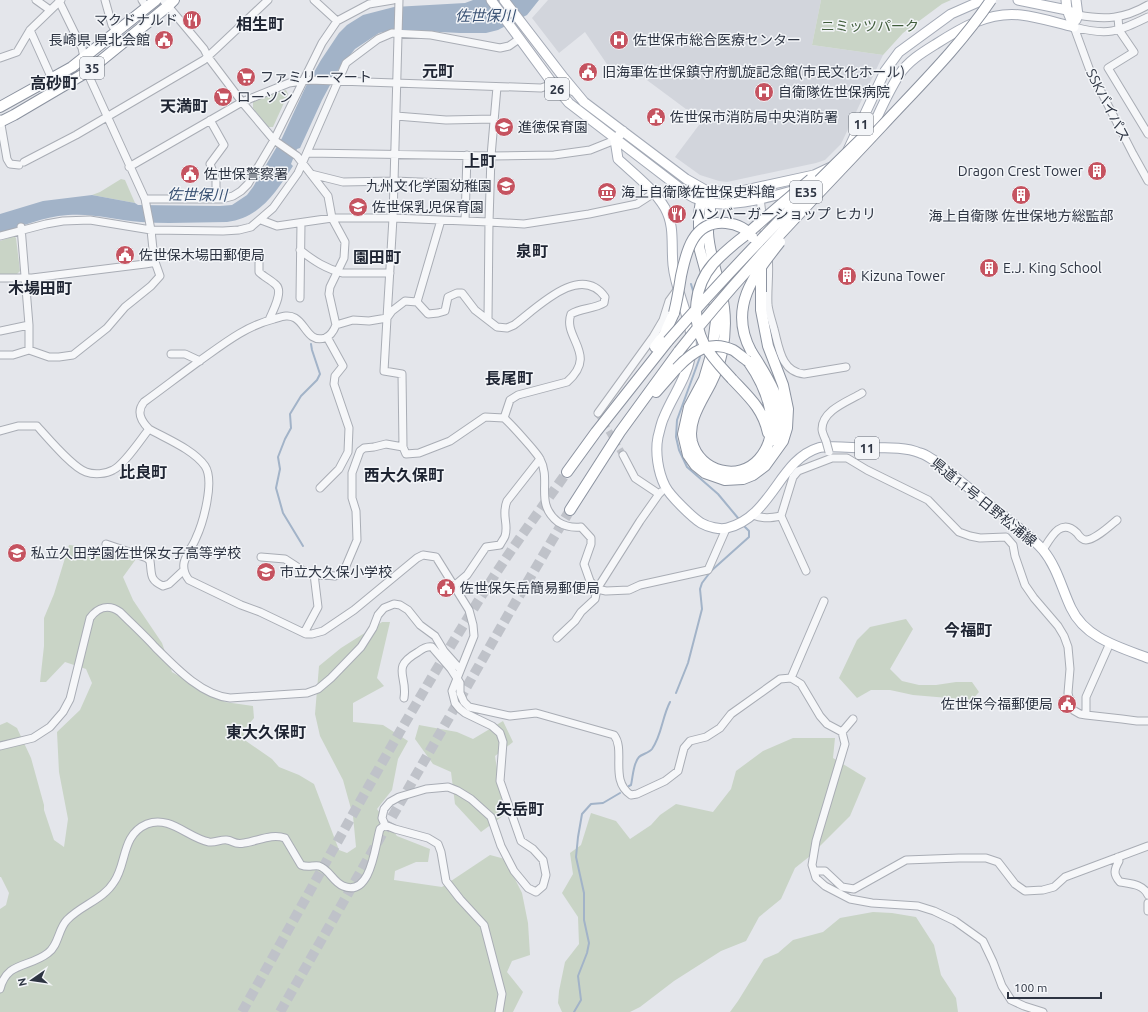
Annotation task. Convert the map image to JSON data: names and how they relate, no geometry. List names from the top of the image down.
{
  "streets": {
    "highway": ["35", "E35"],
    "main road": ["26", "11", "県道11号 日野松浦線"],
    "street": ["SSKバイパス"]
  },
  "crossings": [
    ["26", "11"],
    ["SSKバイパス", "11"]
  ],
  "districts": [
    "相生町",
    "元町",
    "高砂町",
    "天満町",
    "上町",
    "泉町",
    "園田町",
    "木場田町",
    "長尾町",
    "比良町",
    "西大久保町",
    "今福町",
    "東大久保町",
    "矢岳町"
  ],
  "water": ["佐世保川"],
  "parks": ["ニミッツパーク"],
  "places": {
    "restaurant": ["マクドナルド", "ハンバーガーショップ ヒカリ"],
    "public building": [
      "長崎県 県北会館",
      "旧海軍佐世保鎮守府凱旋記念館(市民文化ホール)",
      "佐世保市消防局中央消防署",
      "佐世保警察署",
      "佐世保木場田郵便局",
      "佐世保矢岳簡易郵便局",
      "佐世保今福郵便局"
    ],
    "hospital": ["佐世保市総合医療センター", "自衛隊佐世保病院"],
    "supermarket": ["ファミリーマート", "ローソン"],
    "school or university": [
      "進徳保育園",
      "九州文化学園幼稚園",
      "佐世保乳児保育園",
      "私立久田学園佐世保女子高等学校",
      "市立大久保小学校"
    ],
    "building": [
      "Dragon Crest Tower",
      "海上自衛隊 佐世保地方総監部",
      "E.J. King School",
      "Kizuna Tower"
    ],
    "museum": ["海上自衛隊佐世保史料館"]
  },
  "scale_bar": "100 m",
  "north": "left"
}
